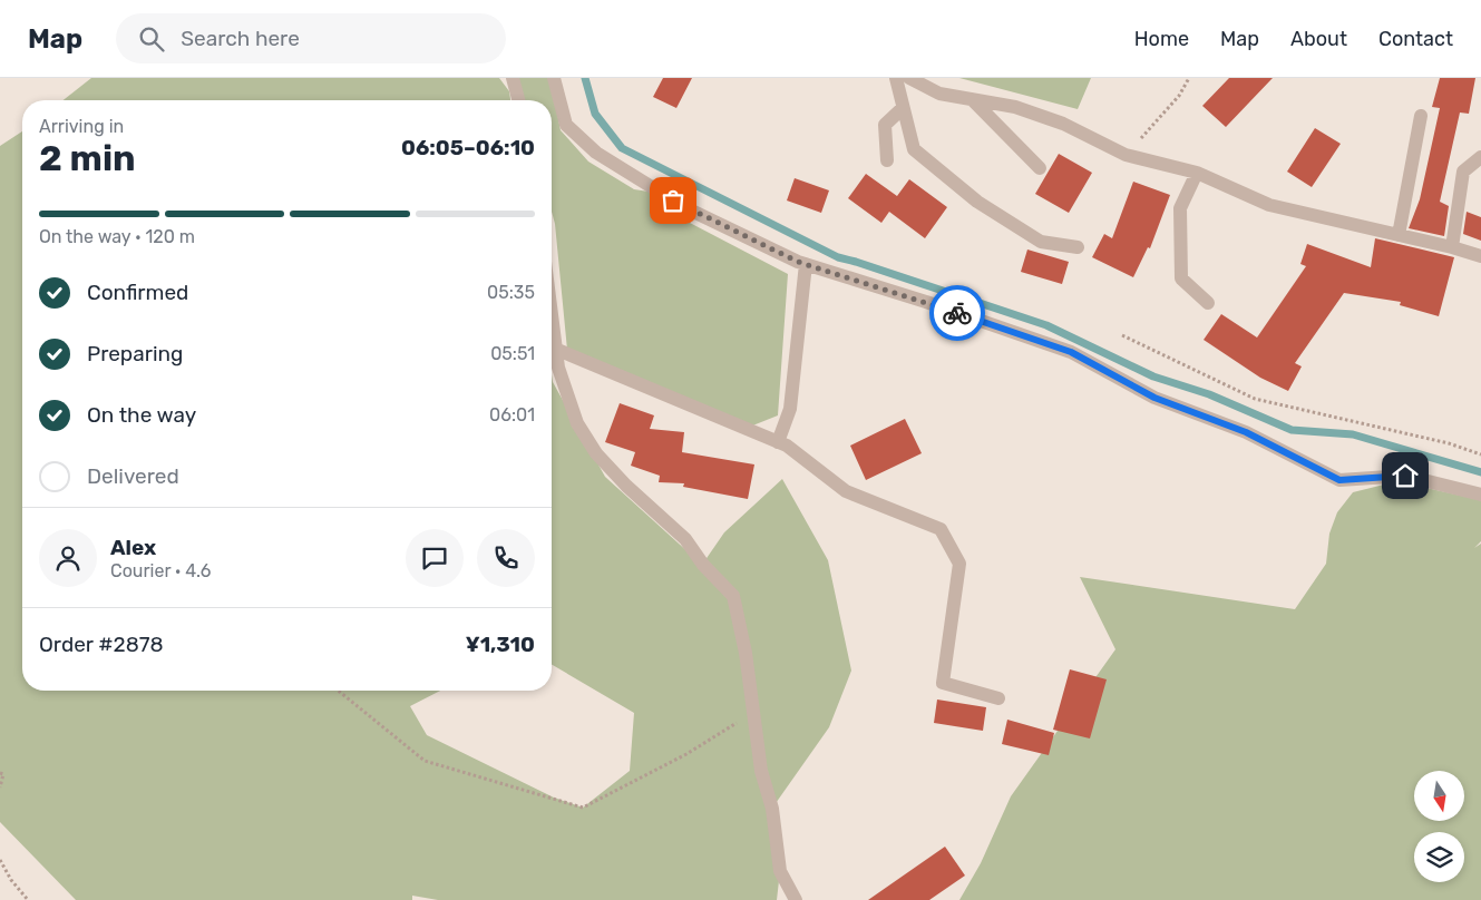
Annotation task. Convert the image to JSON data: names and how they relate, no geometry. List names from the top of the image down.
{
  "north": "bottom",
  "page": {
    "header": "Map",
    "search": "Search here",
    "nav": [
      "Home",
      "Map",
      "About",
      "Contact"
    ],
    "heading": ["2 min", "Arriving in", "06:05–06:10"],
    "panel": [
      "Alex",
      "Courier · 4.6",
      "Order #2878",
      "¥1,310"
    ],
    "bar": "On the way · 120 m",
    "list": [
      ["Confirmed", "05:35"],
      ["Preparing", "05:51"],
      ["On the way", "06:01"],
      "Delivered"
    ]
  }
}
